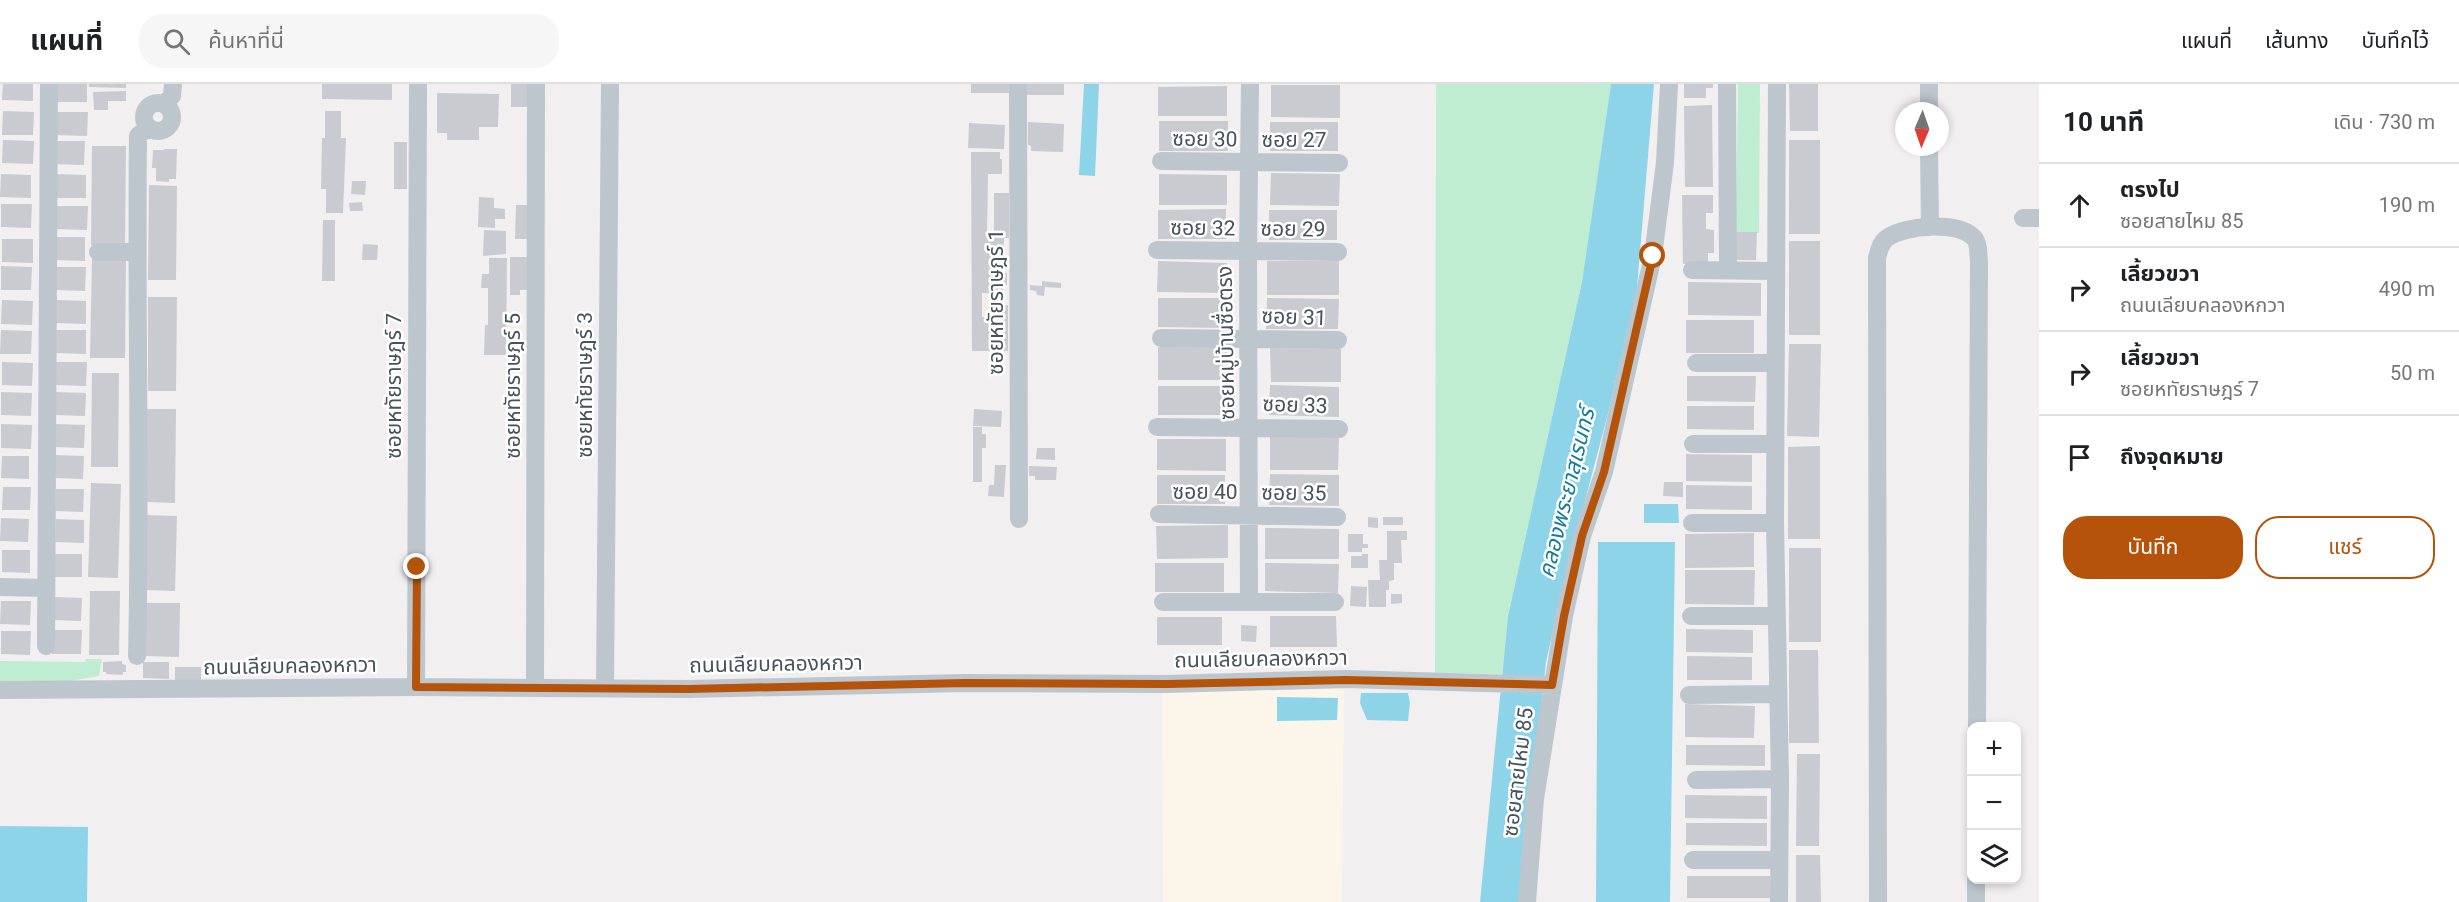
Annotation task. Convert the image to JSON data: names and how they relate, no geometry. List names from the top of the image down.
{
  "streets": {
    "street": [
      "ซอย 30",
      "ซอย 27",
      "ซอย 32",
      "ซอย 29",
      "ซอยหทัยราษฎร์ 1",
      "ซอย 31",
      "ซอยหมู่บ้านซื่อตรง",
      "ซอยหทัยราษฎร์ 3",
      "ซอยหทัยราษฎร์ 7",
      "ซอยหทัยราษฎร์ 5",
      "ซอย 33",
      "ซอย 40",
      "ซอย 35",
      "ถนนเลียบคลองหกวา",
      "ซอยสายไหม 85"
    ]
  },
  "crossings": [
    ["ซอย 30", "ซอย 27"],
    ["ซอย 30", "ซอยหมู่บ้านซื่อตรง"],
    ["ซอย 27", "ซอยหมู่บ้านซื่อตรง"],
    ["ซอย 32", "ซอย 29"],
    ["ซอย 32", "ซอยหมู่บ้านซื่อตรง"],
    ["ซอย 29", "ซอยหมู่บ้านซื่อตรง"],
    ["ซอย 31", "ซอยหมู่บ้านซื่อตรง"],
    ["ซอยหมู่บ้านซื่อตรง", "ซอย 33"],
    ["ซอยหมู่บ้านซื่อตรง", "ซอย 40"],
    ["ซอยหมู่บ้านซื่อตรง", "ซอย 35"],
    ["ซอยหทัยราษฎร์ 3", "ถนนเลียบคลองหกวา"],
    ["ซอยหทัยราษฎร์ 7", "ถนนเลียบคลองหกวา"],
    ["ซอยหทัยราษฎร์ 5", "ถนนเลียบคลองหกวา"],
    ["ซอย 40", "ซอย 35"],
    ["ถนนเลียบคลองหกวา", "ซอยสายไหม 85"]
  ],
  "water": ["คลองพระยาสุเรนทร์"],
  "north": "bottom",
  "page": {
    "header": "แผนที่",
    "search": "ค้นหาที่นี่",
    "nav": ["แผนที่", "เส้นทาง", "บันทึกไว้"],
    "heading": ["10 นาที", "เดิน · 730 m"],
    "list": [
      ["ตรงไป", "ซอยสายไหม 85", "190 m"],
      ["เลี้ยวขวา", "ถนนเลียบคลองหกวา", "490 m"],
      ["เลี้ยวขวา", "ซอยหทัยราษฎร์ 7", "50 m"],
      "ถึงจุดหมาย"
    ],
    "buttons": ["บันทึก", "แชร์"],
    "map_buttons": ["+", "−"]
  }
}
